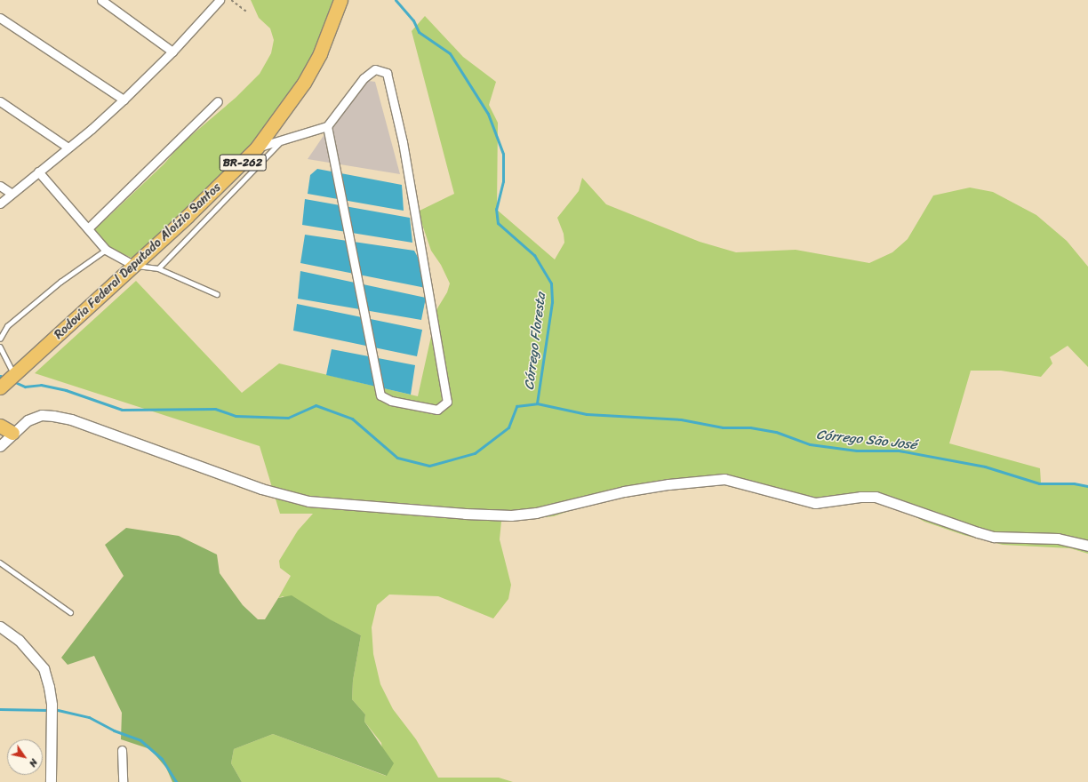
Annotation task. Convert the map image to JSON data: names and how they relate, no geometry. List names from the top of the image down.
{
  "streets": {
    "highway": ["BR-262", "Rodovia Federal Deputado Aloízio Santos"]
  },
  "water": ["Córrego Floresta", "Córrego São José"],
  "north": "bottom right"
}
